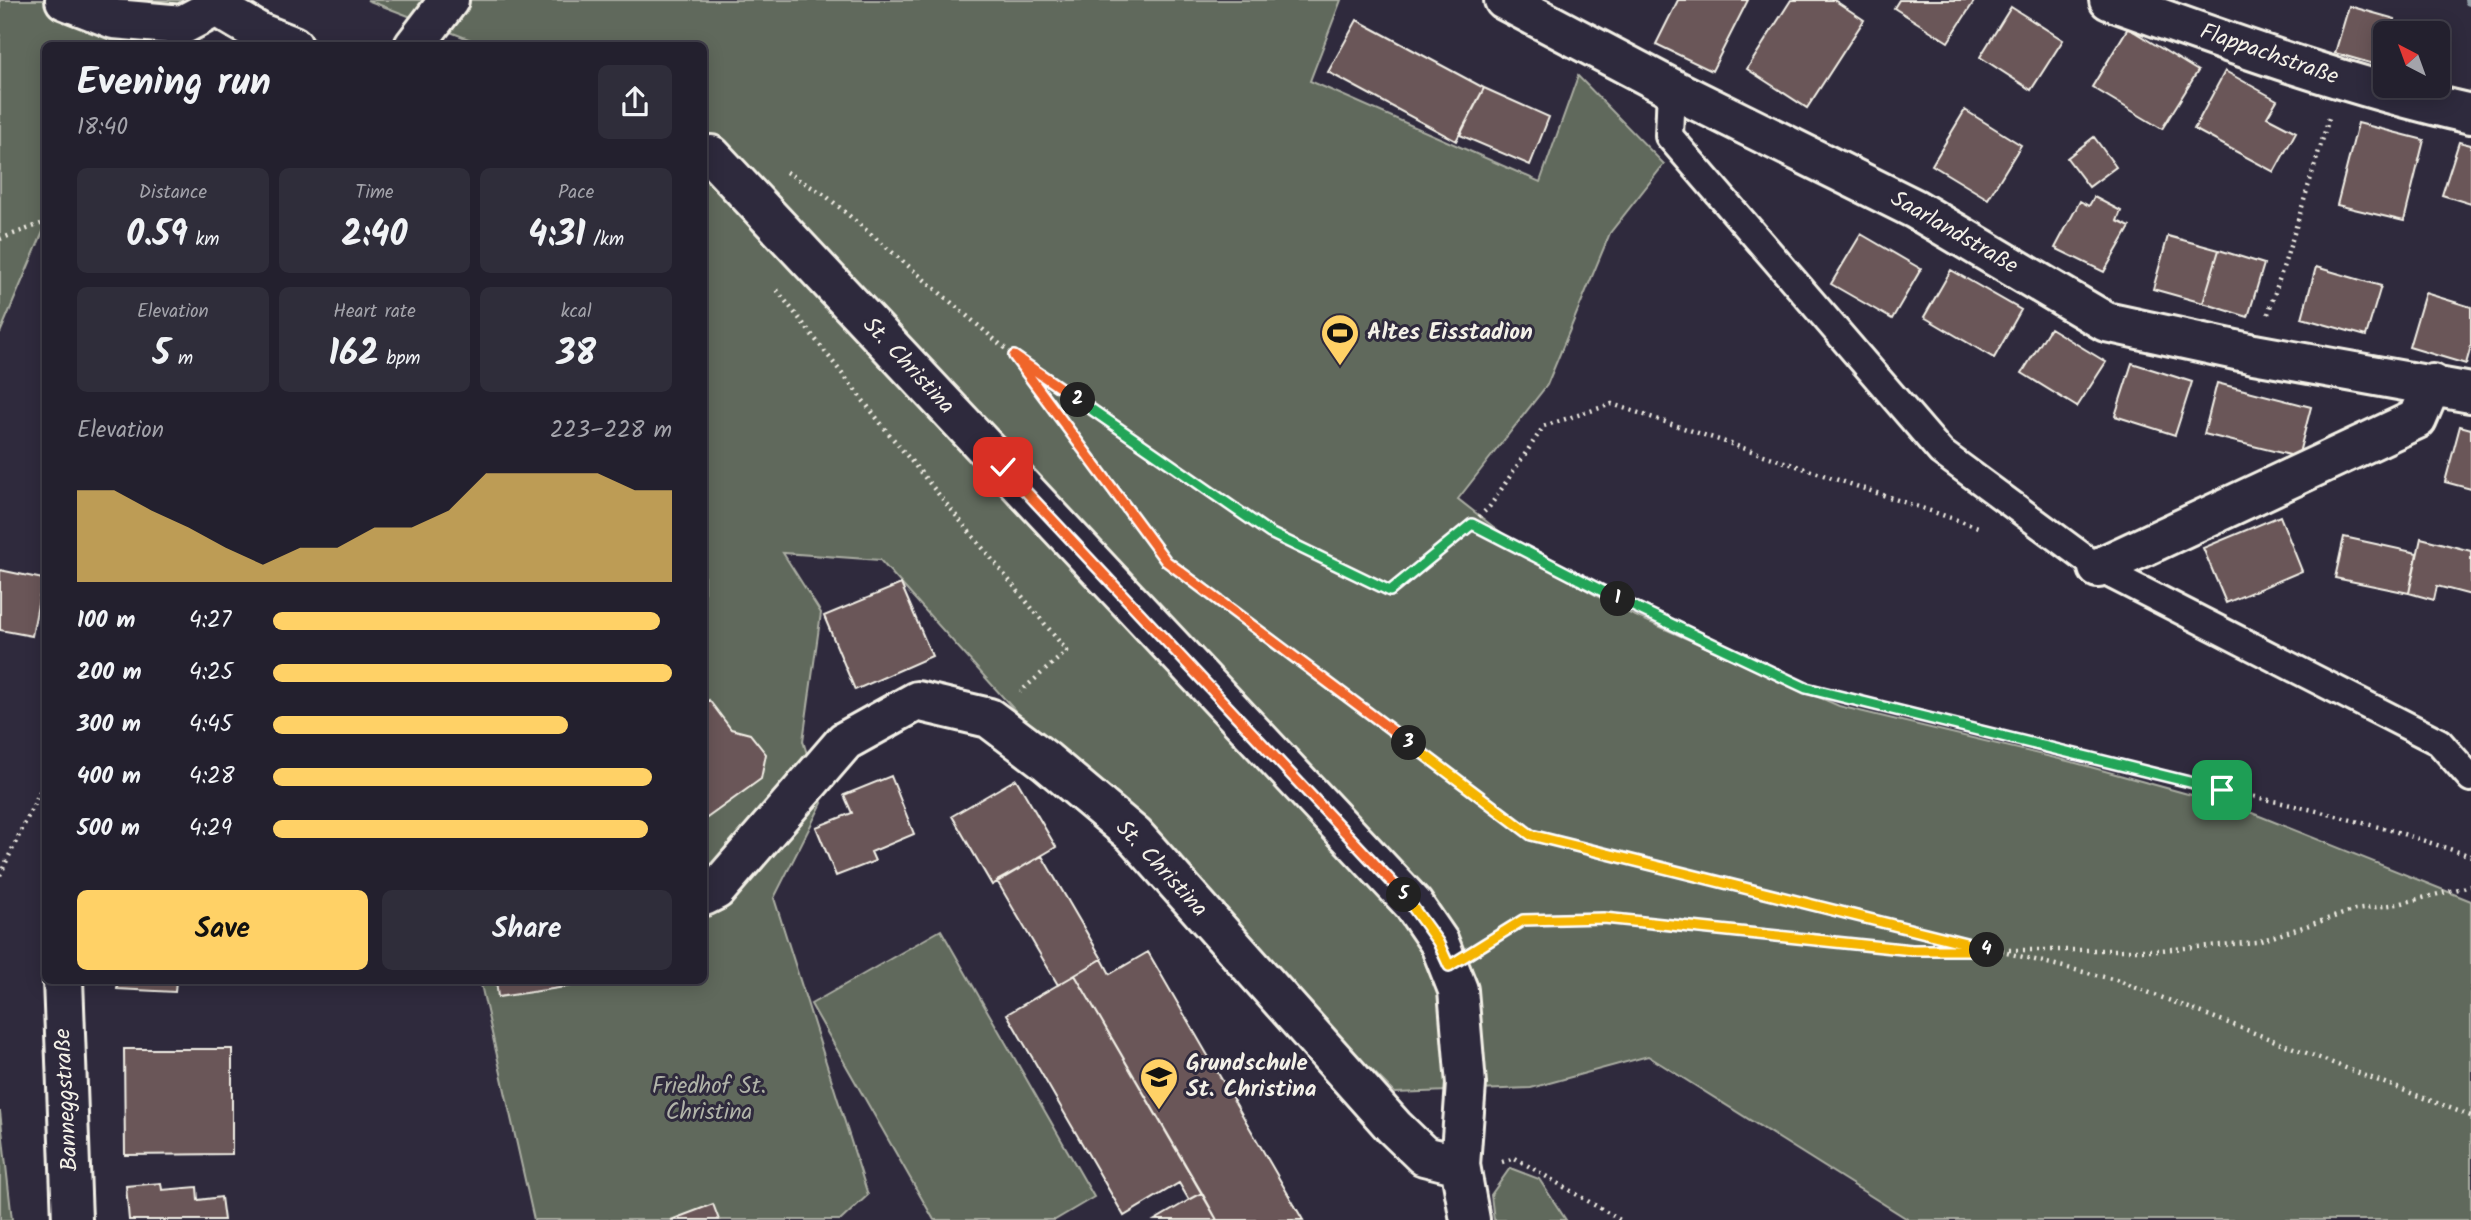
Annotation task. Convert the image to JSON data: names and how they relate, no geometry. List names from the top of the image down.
{
  "streets": {
    "street": [
      "Flappachstraße",
      "Saarlandstraße",
      "St. Christina",
      "Banneggstraße"
    ]
  },
  "parks": ["Friedhof St. Christina"],
  "places": {
    "sports": ["Altes Eisstadion"],
    "school or university": ["Grundschule St. Christina"]
  },
  "north": "top left",
  "page": {
    "heading": ["Evening run", "18:40"],
    "stats": [
      ["Distance", "0.59 km"],
      ["Time", "2:40"],
      ["Pace", "4:31 /km"],
      ["Elevation", "5 m"],
      ["Heart rate", "162 bpm"],
      ["kcal", "38"]
    ],
    "pins": [
      "2",
      "1",
      "3",
      "5",
      "4"
    ],
    "chart": ["Elevation", "223–228 m"],
    "list": [
      {
        "name": "100 m",
        "note": "4:27"
      },
      {
        "name": "200 m",
        "note": "4:25"
      },
      {
        "name": "300 m",
        "note": "4:45"
      },
      {
        "name": "400 m",
        "note": "4:28"
      },
      {
        "name": "500 m",
        "note": "4:29"
      }
    ],
    "buttons": ["Save", "Share"]
  }
}
